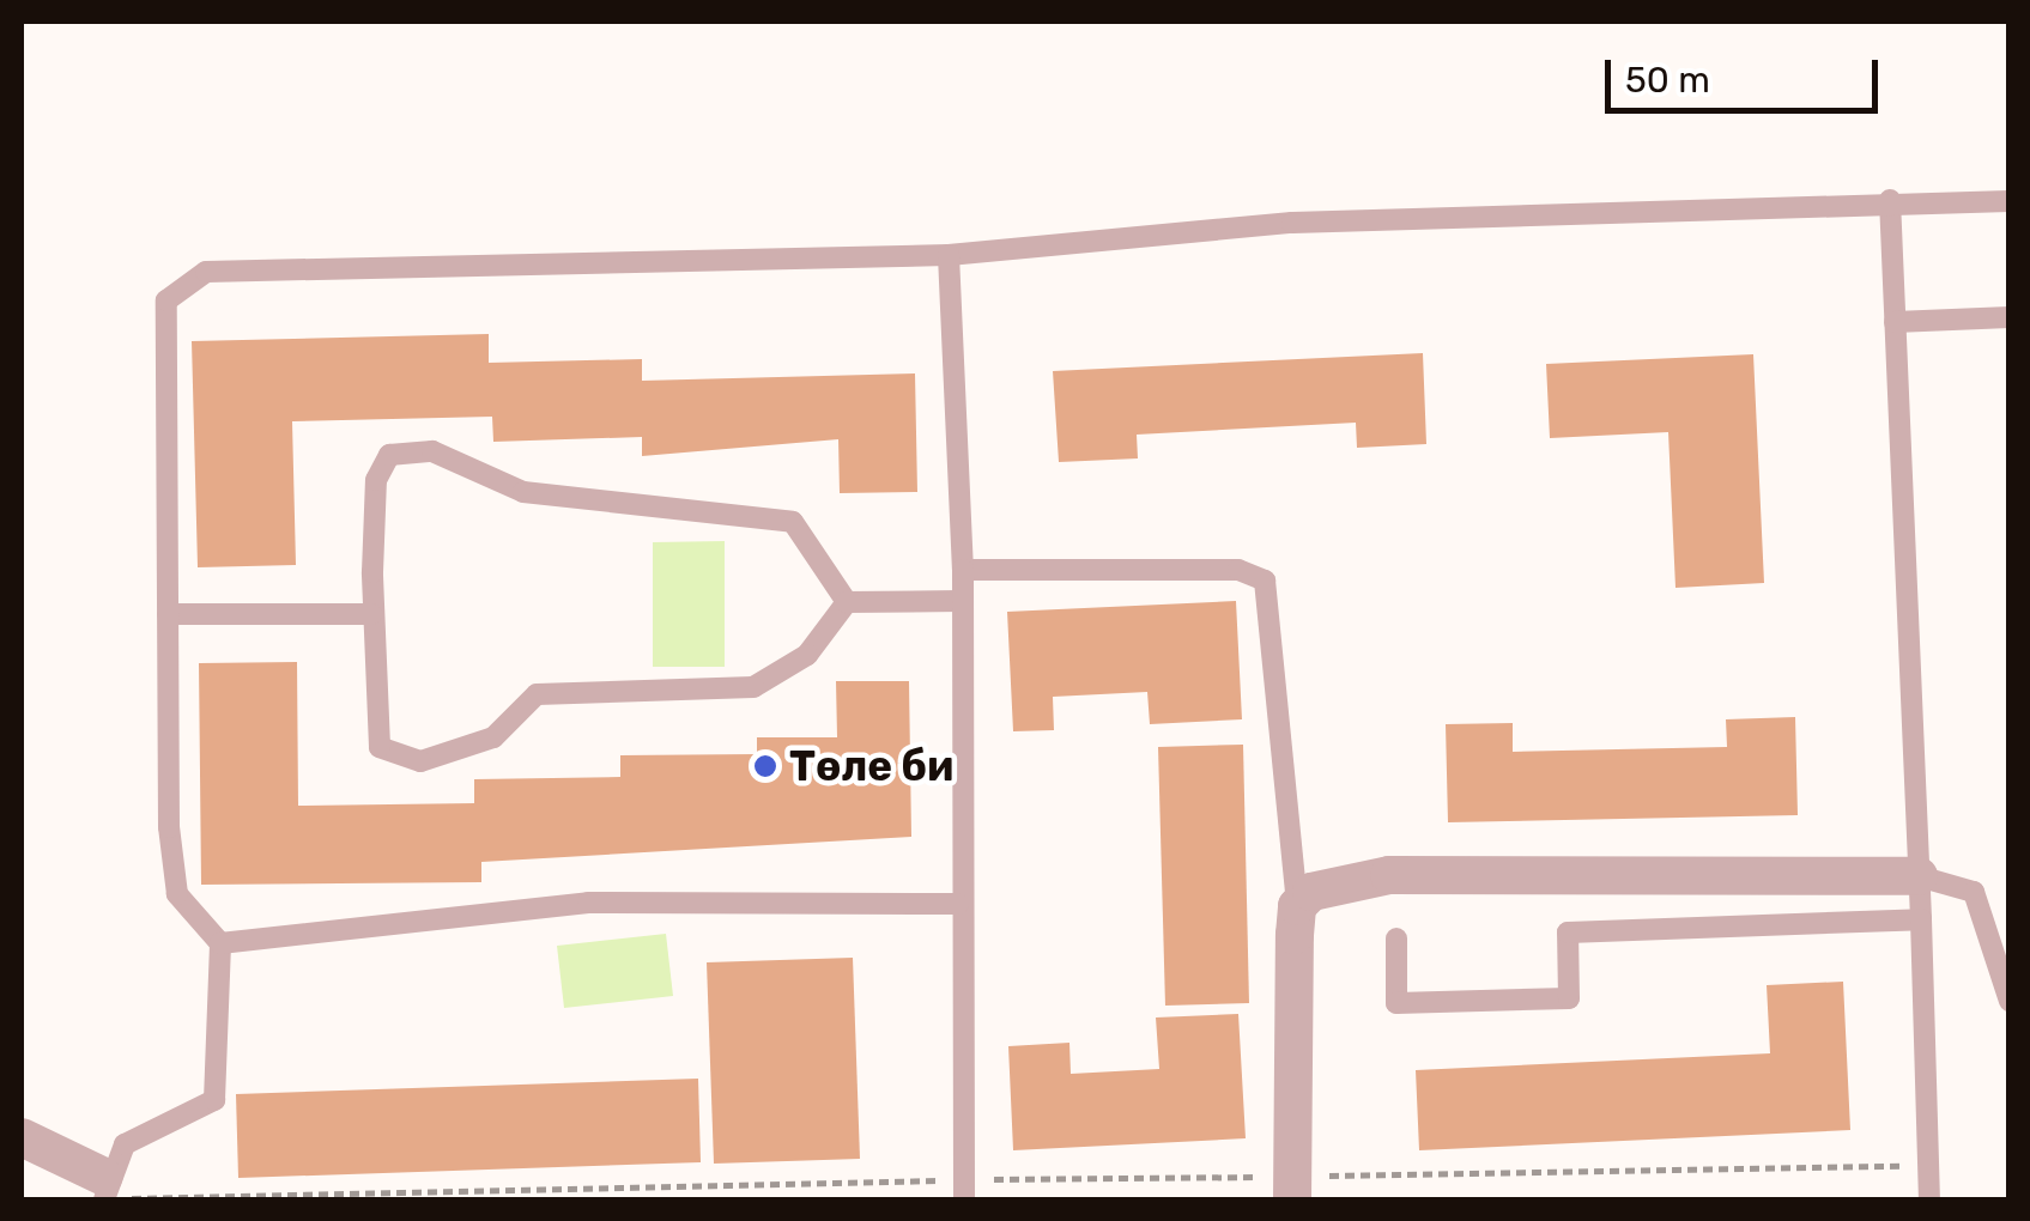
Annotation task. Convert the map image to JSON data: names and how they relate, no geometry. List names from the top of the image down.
{
  "places": ["Төле би"],
  "scale_bar": "50 m"
}
